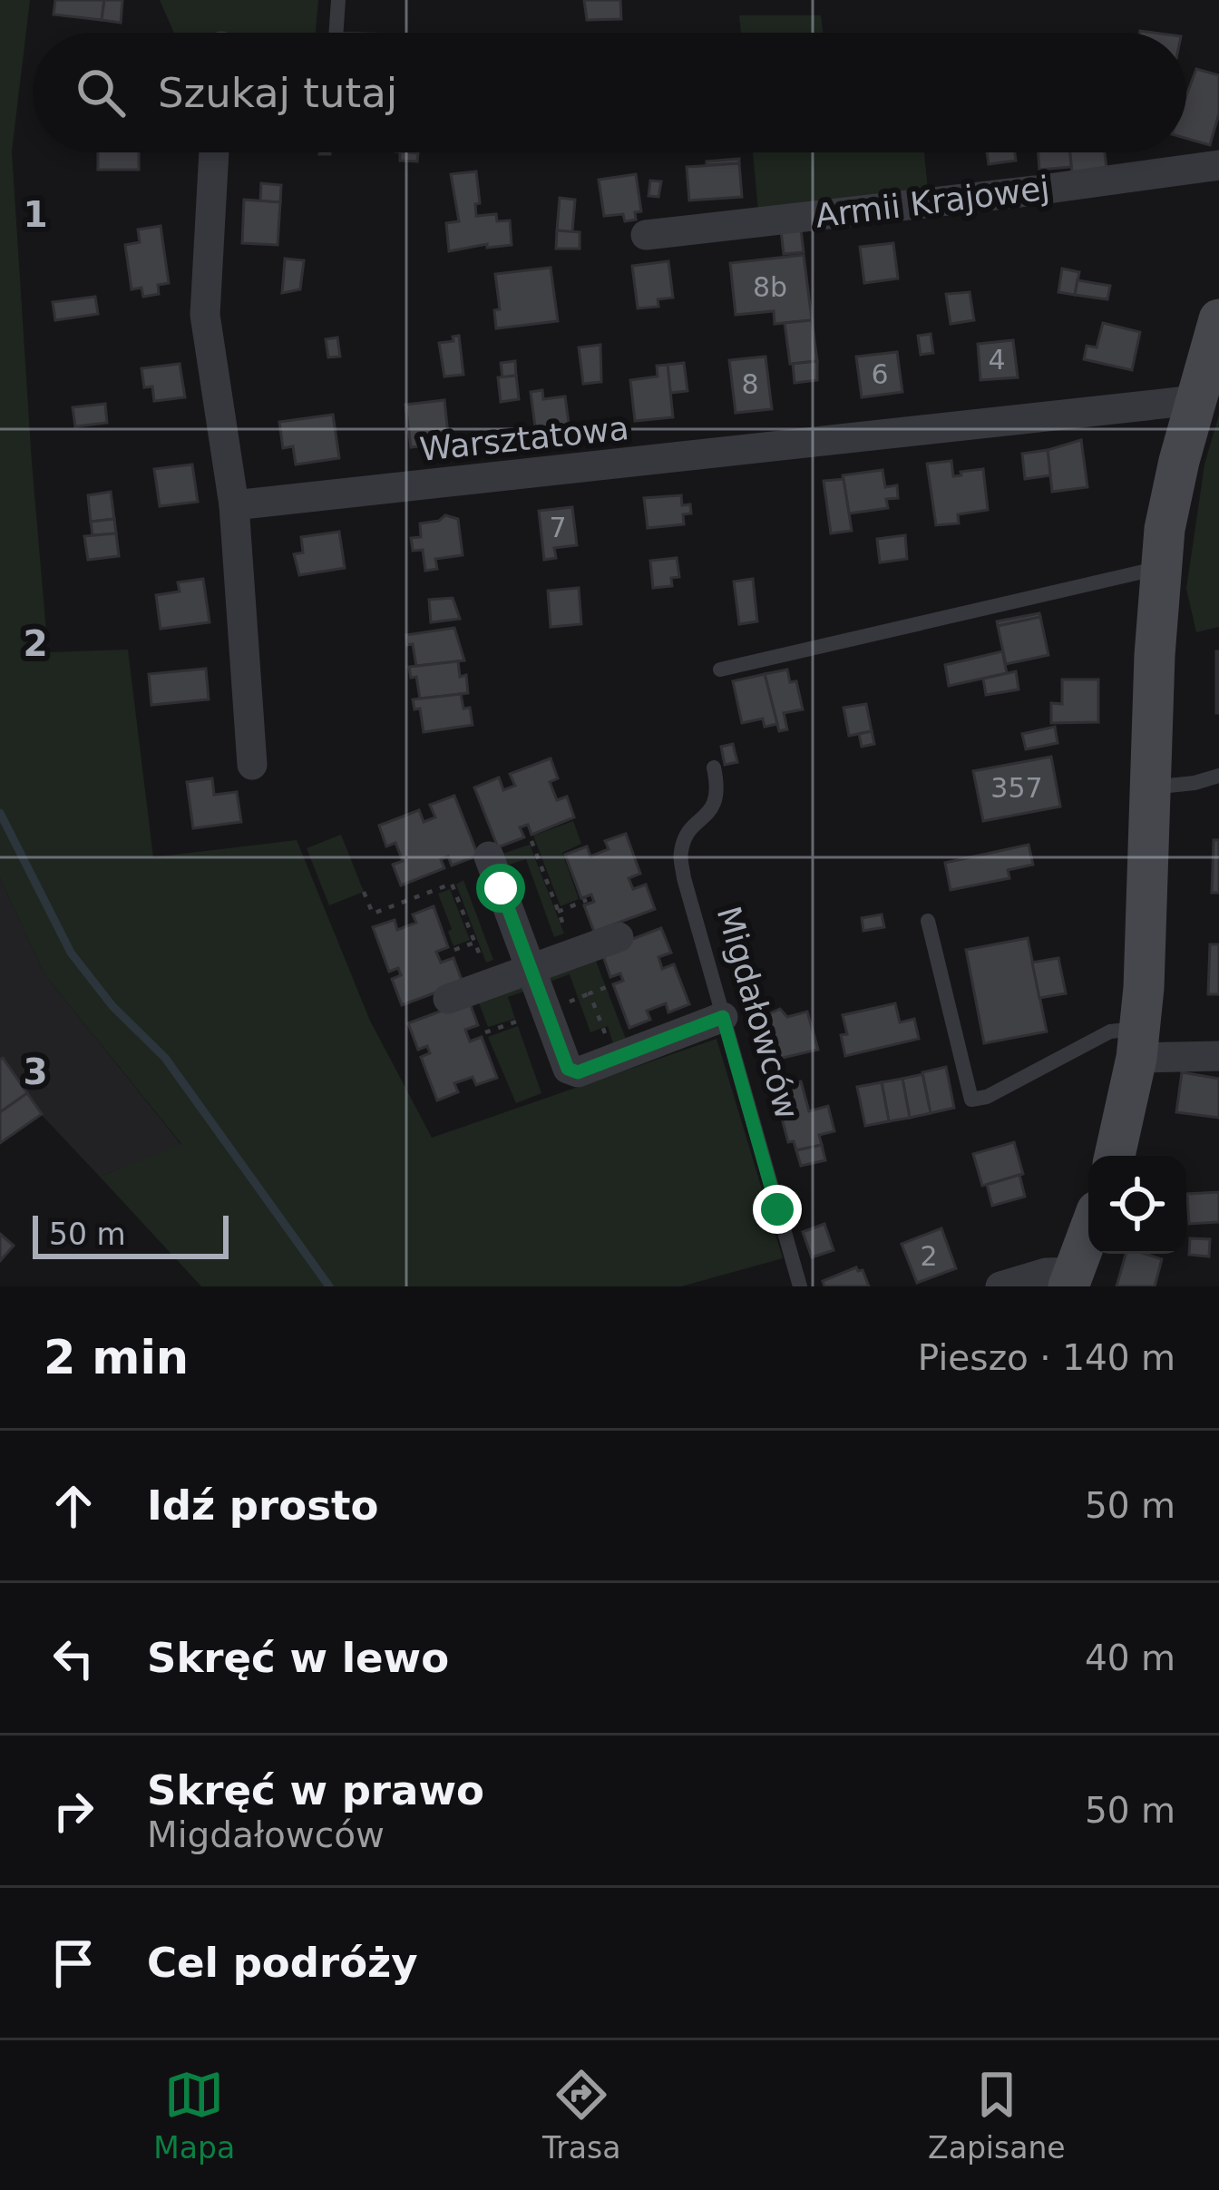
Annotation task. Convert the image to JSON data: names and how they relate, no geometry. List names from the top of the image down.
{
  "streets": {
    "street": ["Armii Krajowej", "Warsztatowa"],
    "lane": ["Migdałowców"]
  },
  "house_numbers": [
    "8b",
    "4",
    "6",
    "8",
    "7",
    "357",
    "2"
  ],
  "scale_bar": "50 m",
  "page": {
    "search": "Szukaj tutaj",
    "scale": "50 m",
    "heading": ["2 min", "Pieszo · 140 m"],
    "list": [
      ["Idź prosto", "50 m"],
      ["Skręć w lewo", "40 m"],
      ["Skręć w prawo", "Migdałowców", "50 m"],
      "Cel podróży"
    ],
    "nav": ["Mapa", "Trasa", "Zapisane"]
  },
  "grid": {
    "rows": ["1", "2", "3"]
  }
}
